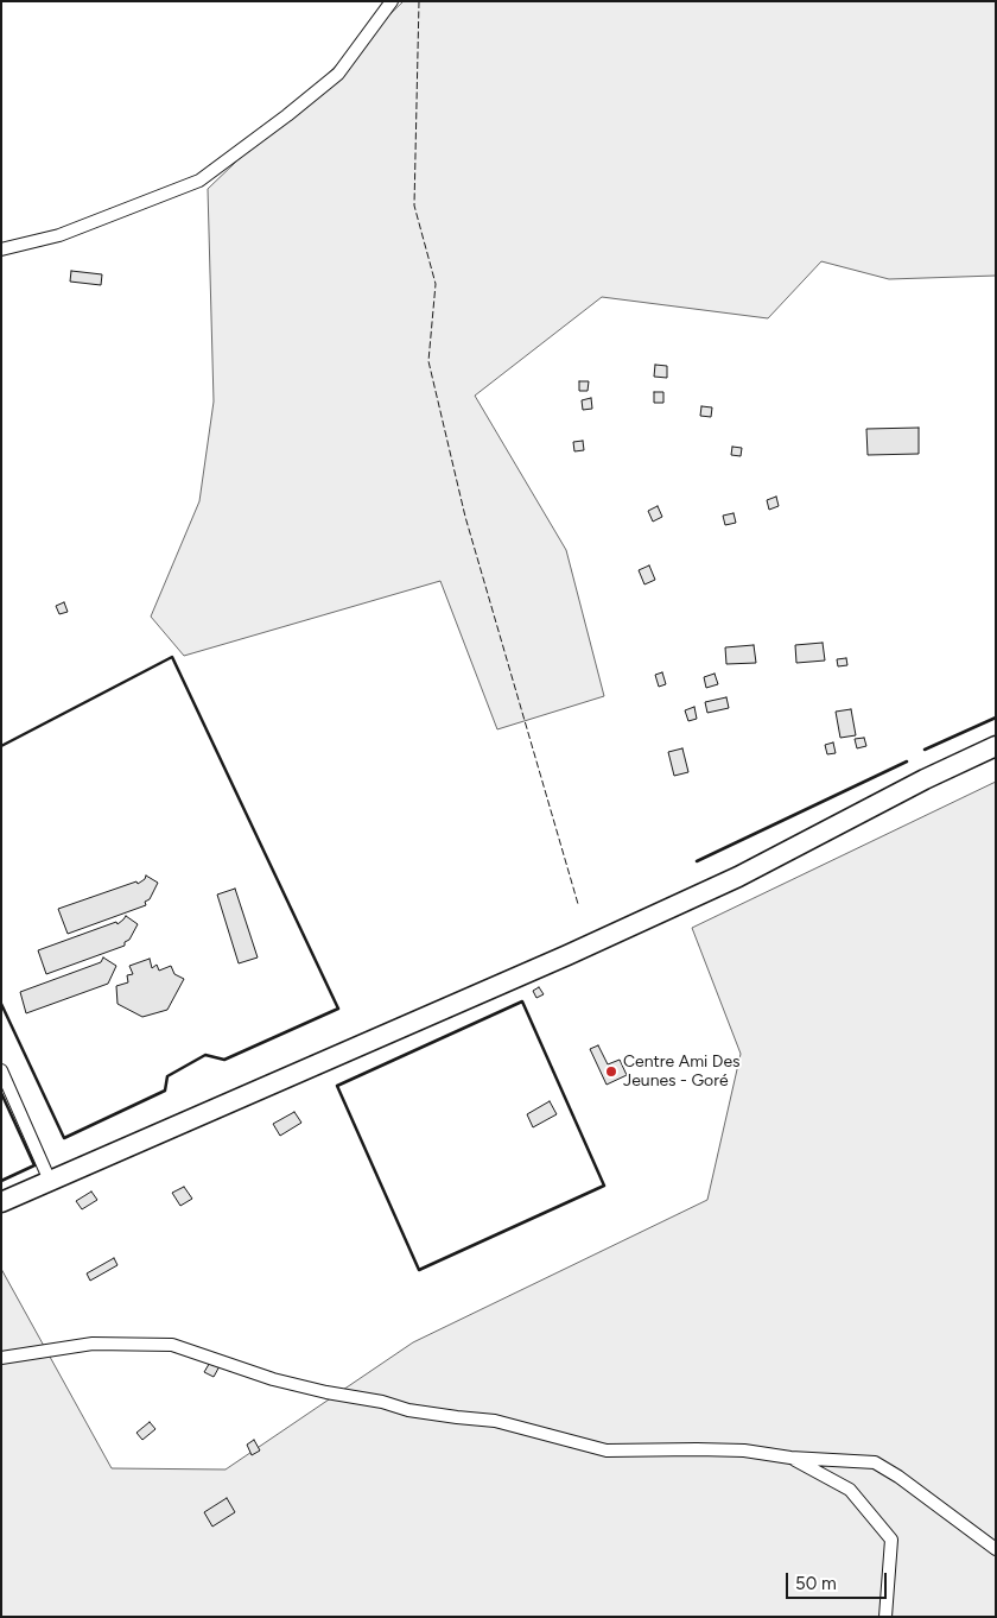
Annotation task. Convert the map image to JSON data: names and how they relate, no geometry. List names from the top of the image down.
{
  "places": ["Centre Ami Des Jeunes - Goré"],
  "scale_bar": "50 m"
}
